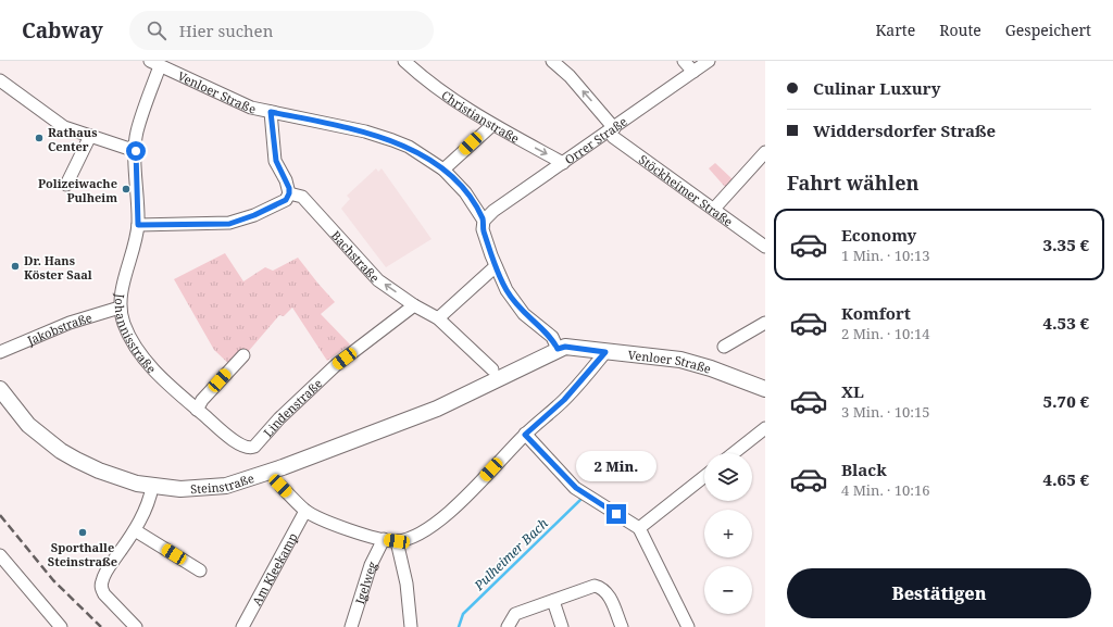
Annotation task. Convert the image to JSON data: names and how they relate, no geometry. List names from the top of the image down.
{
  "streets": {
    "main road": ["Venloer Straße", "Steinstraße"],
    "street": [
      "Christianstraße",
      "Orrer Straße",
      "Stöckheimer Straße",
      "Bachstraße",
      "Jakobstraße",
      "Johannisstraße",
      "Lindenstraße",
      "Am Kleekamp",
      "Igelweg"
    ]
  },
  "crossings": [
    ["Venloer Straße", "Orrer Straße"],
    ["Venloer Straße", "Johannisstraße"],
    ["Venloer Straße", "Steinstraße"],
    ["Christianstraße", "Orrer Straße"],
    ["Orrer Straße", "Stöckheimer Straße"],
    ["Bachstraße", "Lindenstraße"],
    ["Jakobstraße", "Johannisstraße"],
    ["Johannisstraße", "Lindenstraße"]
  ],
  "one_way": ["Christianstraße", "Bachstraße"],
  "water": ["Pulheimer Bach"],
  "places": [
    "Rathaus Center",
    "Polizeiwache Pulheim",
    "Dr. Hans Köster Saal",
    "Sporthalle Steinstraße"
  ],
  "page": {
    "header": "Cabway",
    "search": "Hier suchen",
    "nav": ["Karte", "Route", "Gespeichert"],
    "banner": ["Culinar Luxury", "Widdersdorfer Straße"],
    "heading": "Fahrt wählen",
    "list": [
      {
        "name": "Economy",
        "note": "1 Min. · 10:13",
        "value": "3.35 €"
      },
      {
        "name": "Komfort",
        "note": "2 Min. · 10:14",
        "value": "4.53 €"
      },
      {
        "name": "XL",
        "note": "3 Min. · 10:15",
        "value": "5.70 €"
      },
      {
        "name": "Black",
        "note": "4 Min. · 10:16",
        "value": "4.65 €"
      }
    ],
    "bubble": "2 Min.",
    "map_buttons": ["+", "−"],
    "buttons": "Bestätigen"
  }
}
